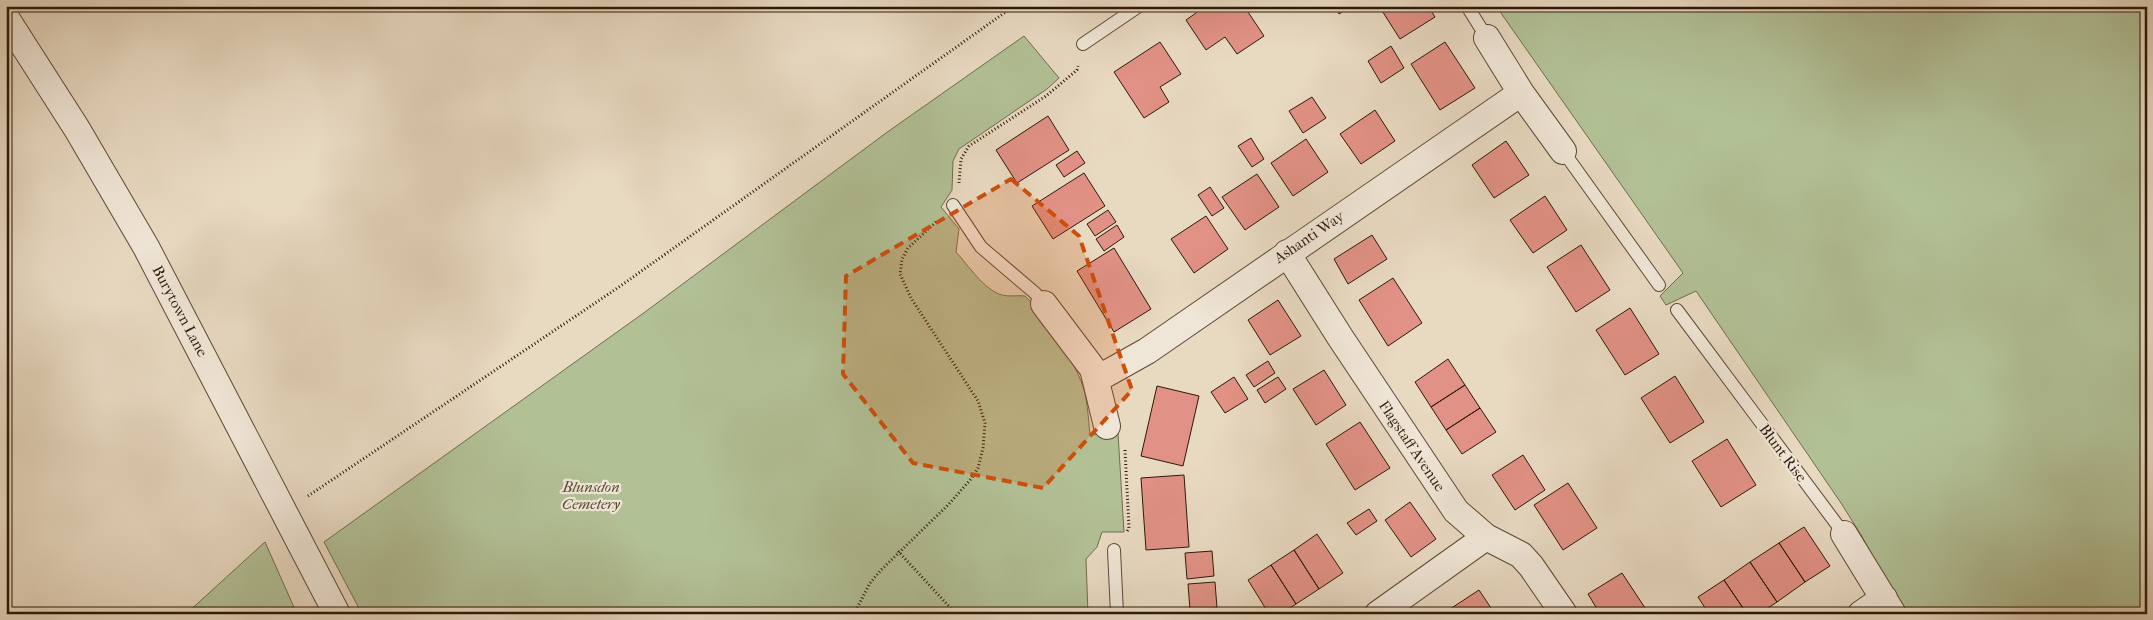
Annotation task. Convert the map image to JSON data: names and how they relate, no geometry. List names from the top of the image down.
{
  "streets": {
    "street": [
      "Ashanti Way",
      "Burytown Lane",
      "Flagstaff Avenue",
      "Blunt Rise"
    ]
  },
  "crossings": [
    ["Ashanti Way", "Flagstaff Avenue"]
  ],
  "parks": ["Blunsdon Cemetery"]
}
